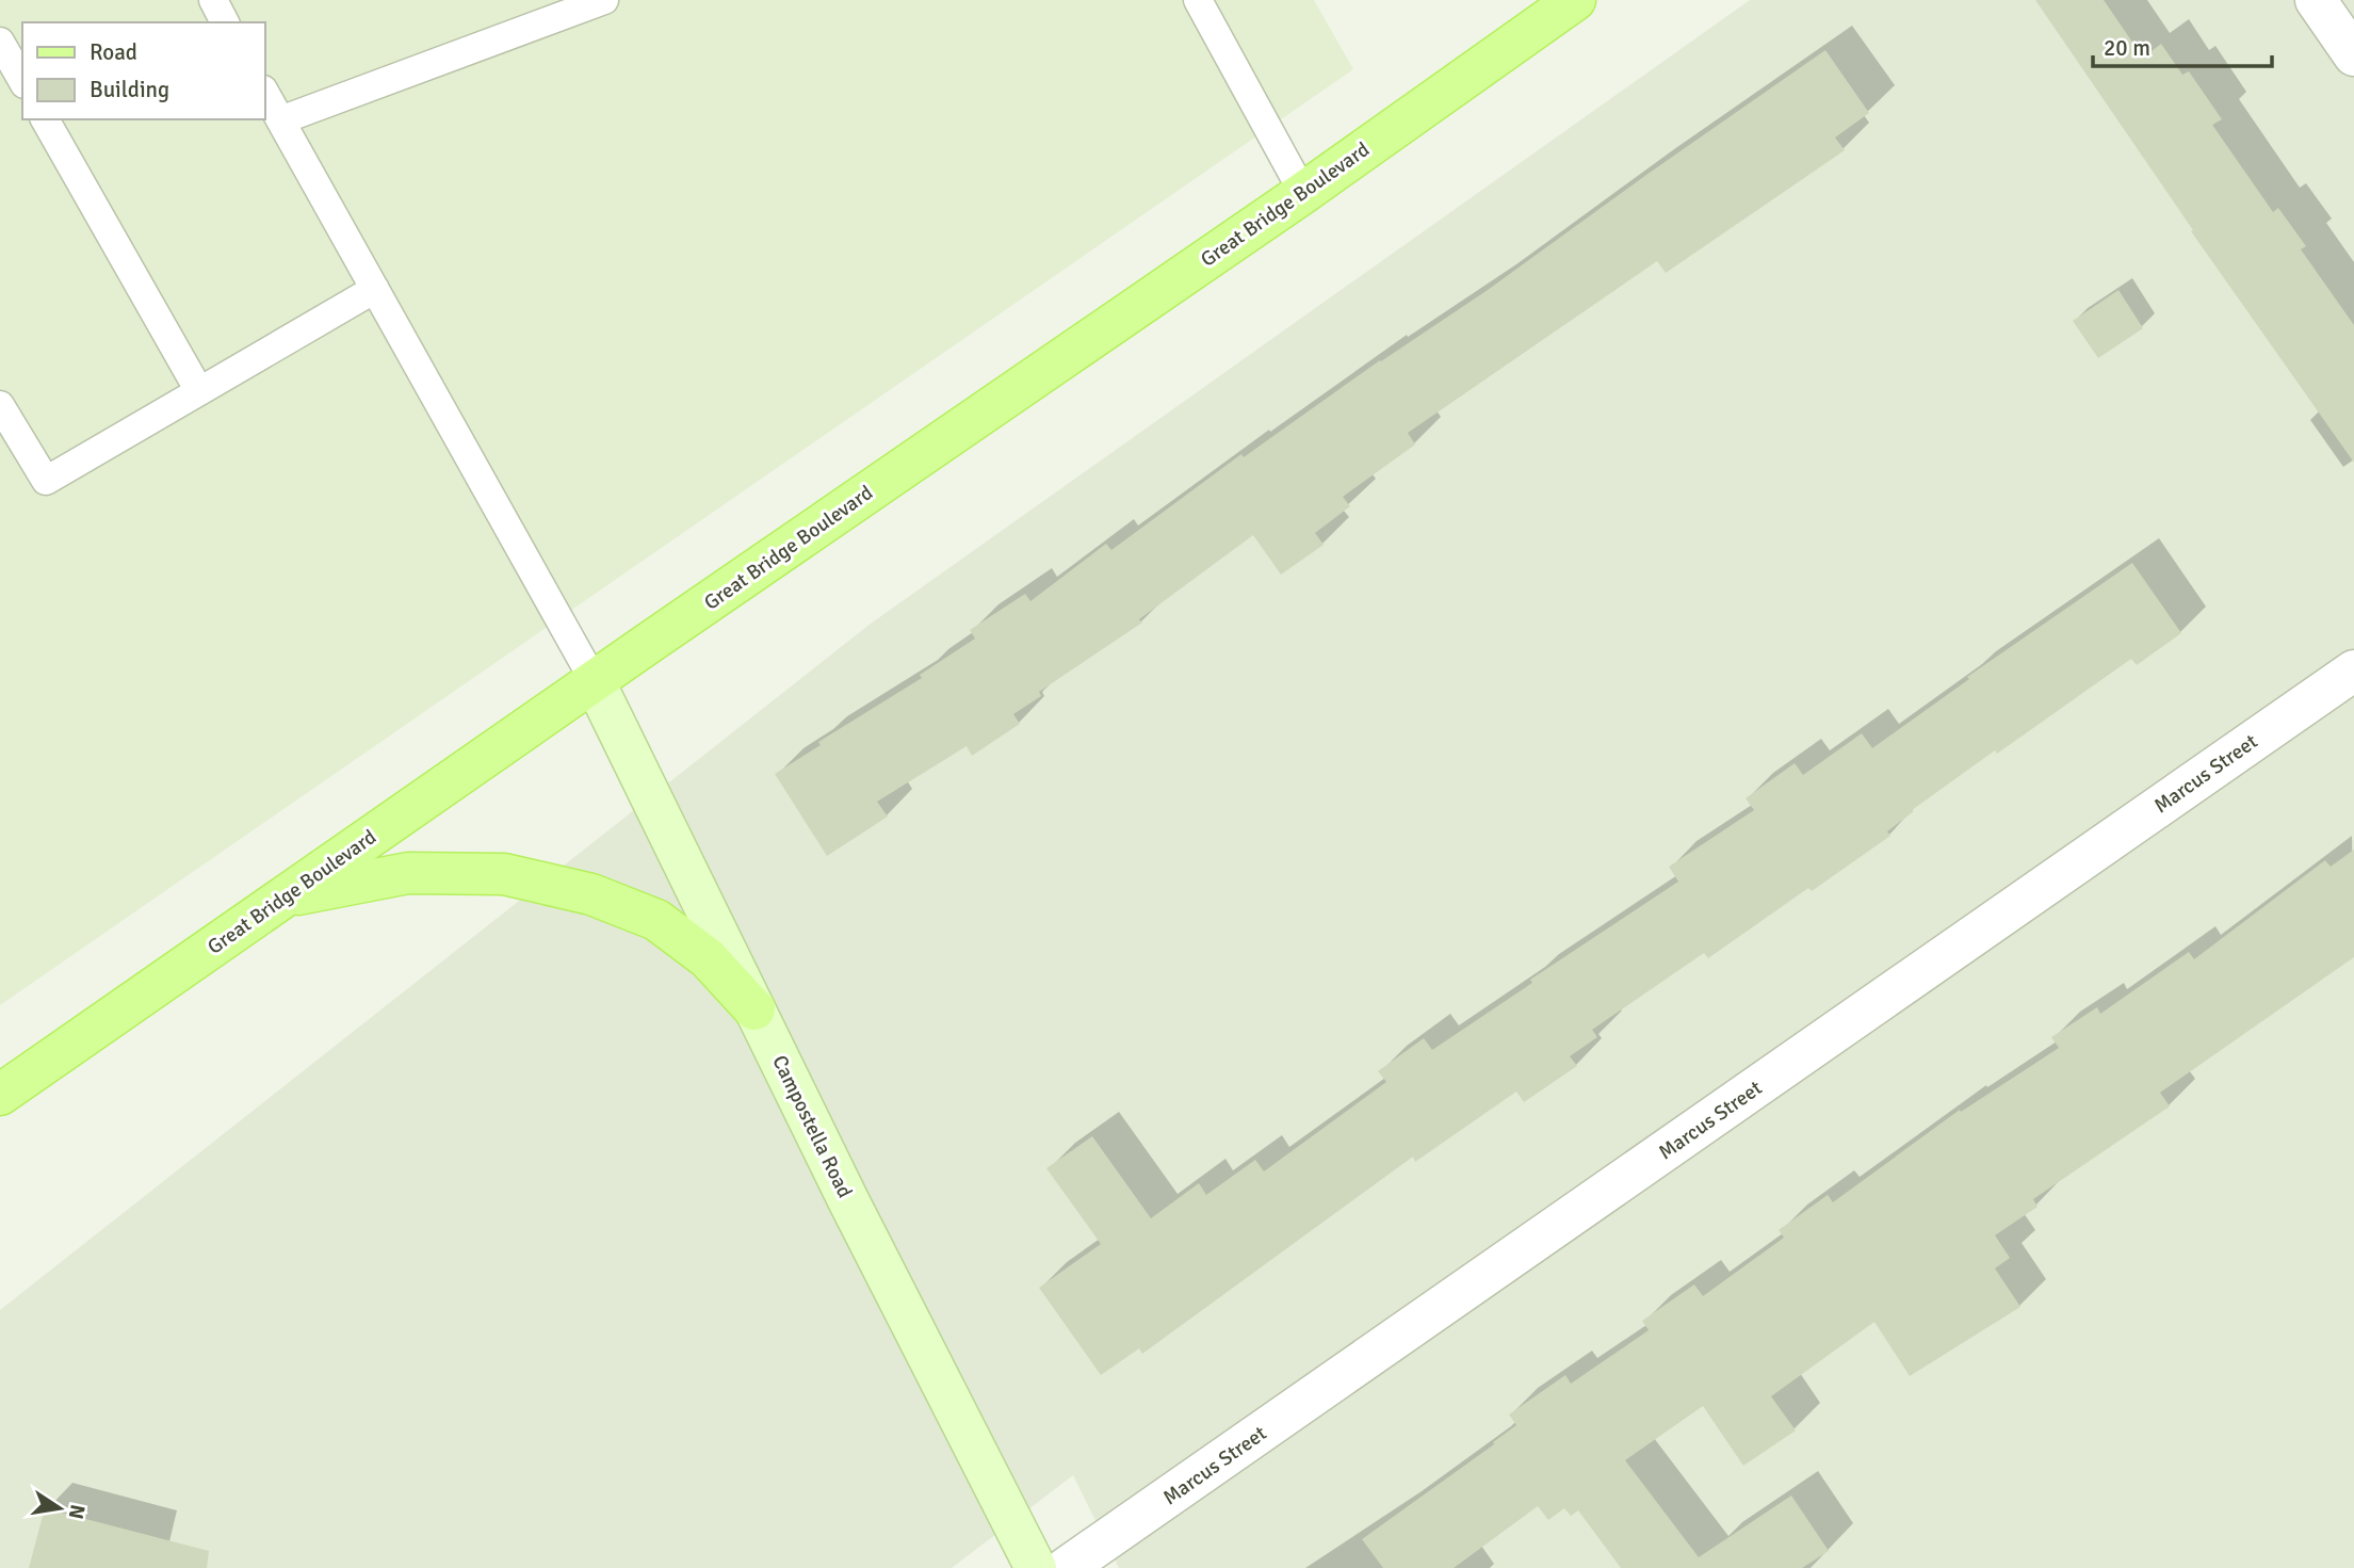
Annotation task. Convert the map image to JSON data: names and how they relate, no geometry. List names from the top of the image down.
{
  "streets": {
    "main road": ["Great Bridge Boulevard", "Campostella Road"],
    "street": ["Marcus Street"]
  },
  "crossings": [
    ["Great Bridge Boulevard", "Campostella Road"]
  ],
  "legend": ["Road", "Building"],
  "scale_bar": "20 m",
  "north": "right"
}
